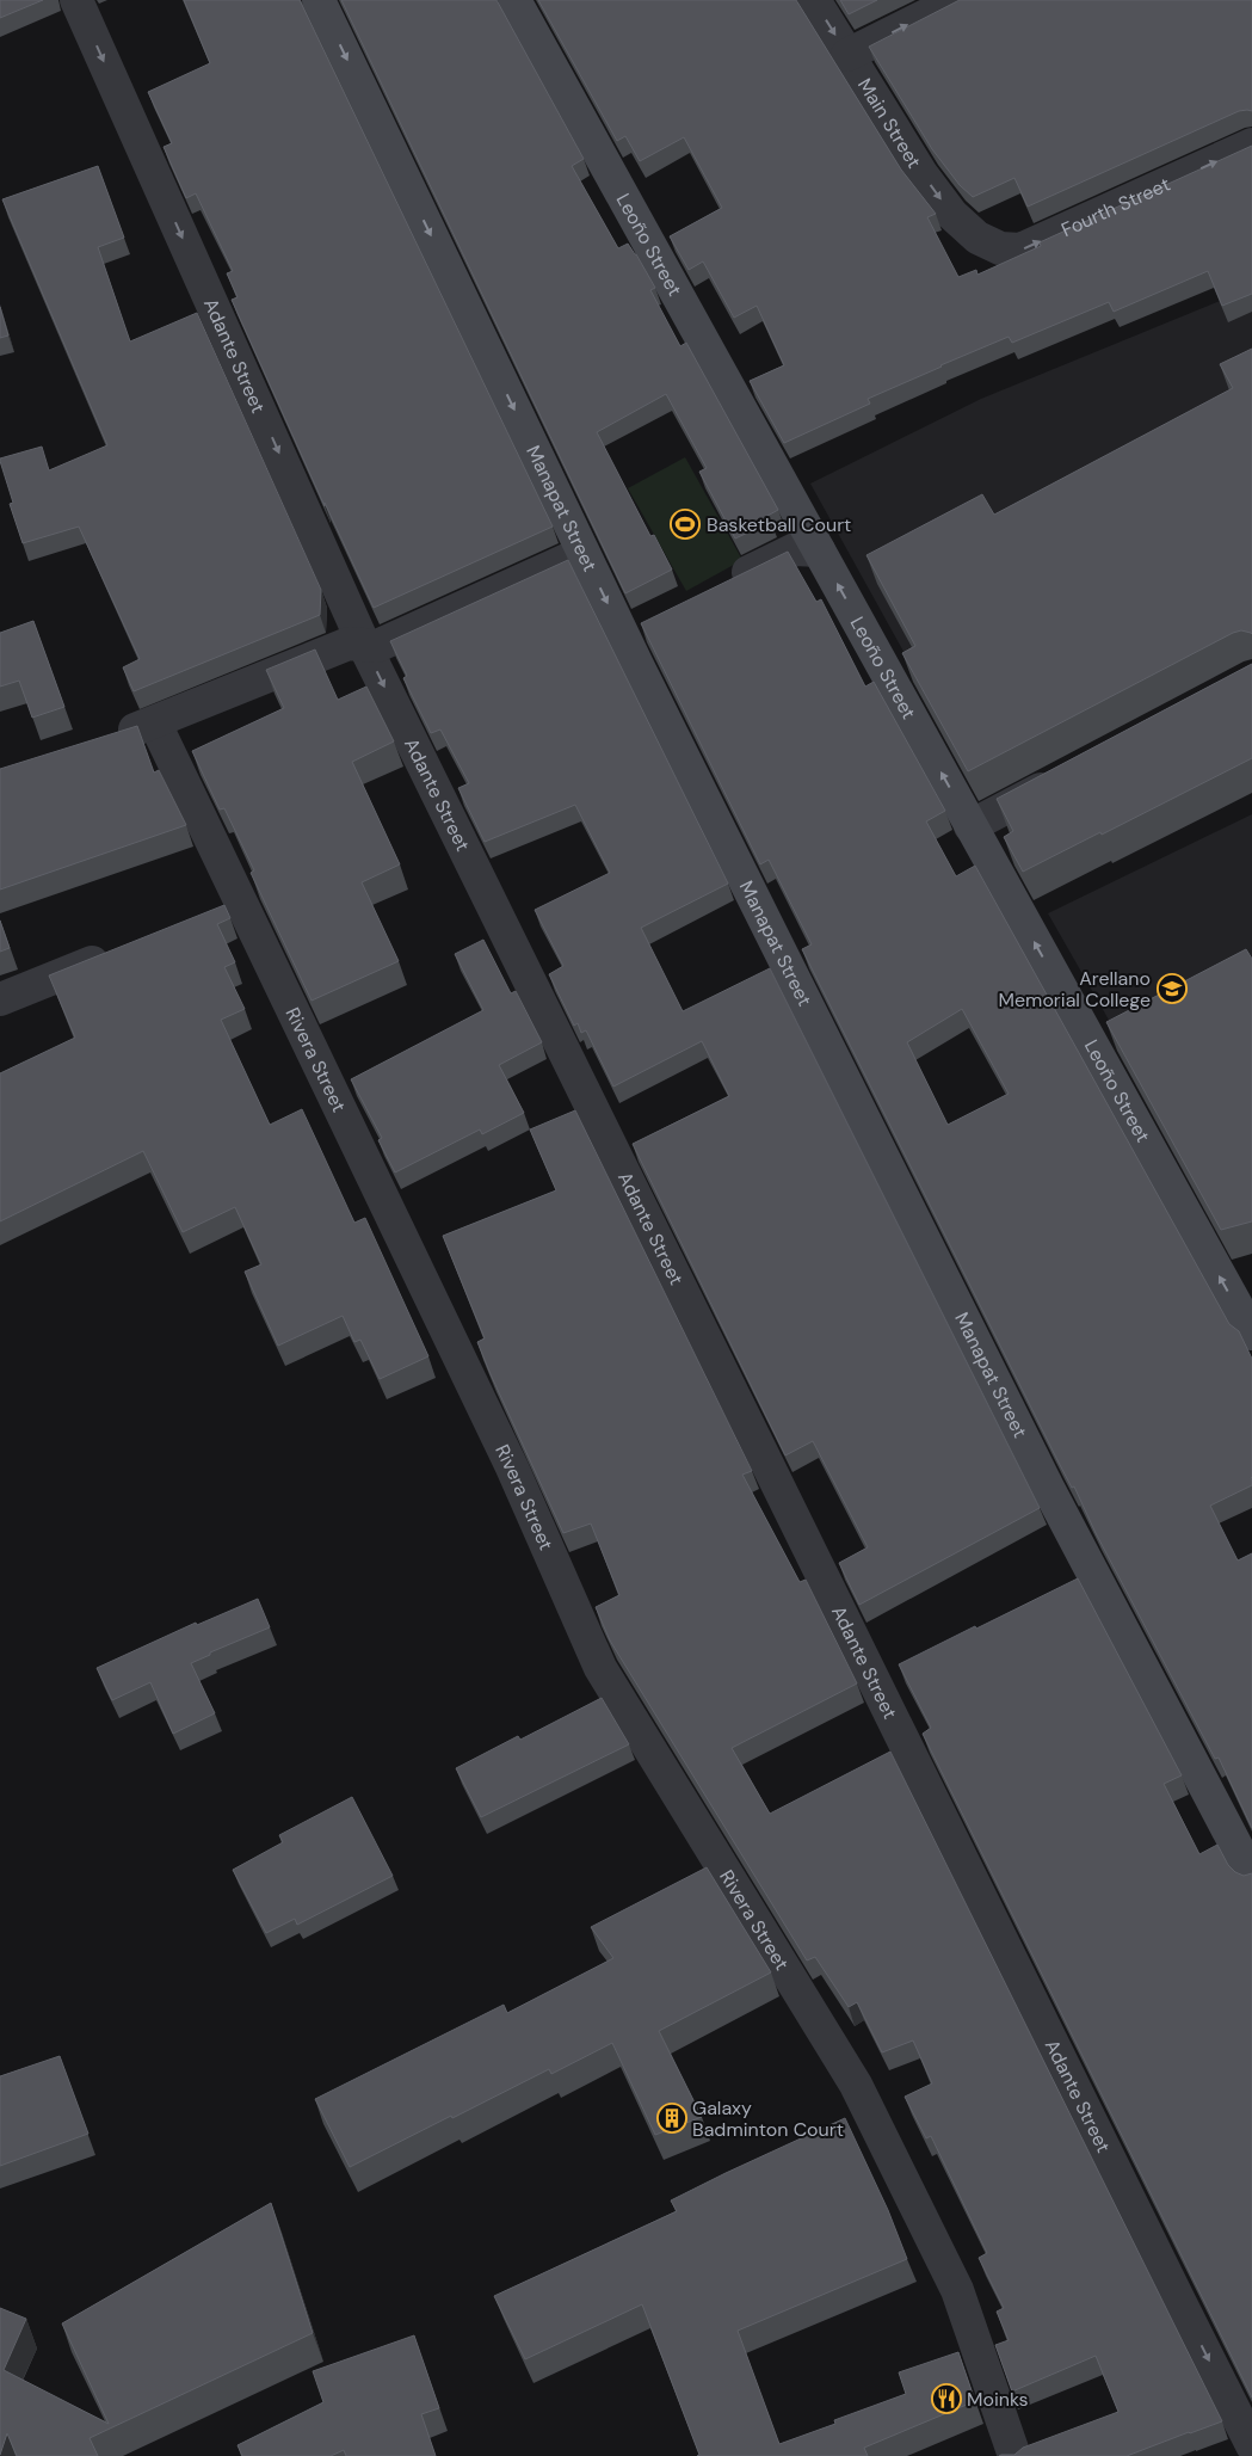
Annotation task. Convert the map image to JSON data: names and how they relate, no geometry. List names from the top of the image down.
{
  "streets": {
    "main road": ["Leoño Street", "Manapat Street"],
    "street": [
      "Main Street",
      "Fourth Street",
      "Adante Street",
      "Rivera Street"
    ]
  },
  "crossings": [
    ["Main Street", "Fourth Street"]
  ],
  "one_way": [
    "Main Street",
    "Fourth Street",
    "Leoño Street",
    "Adante Street"
  ],
  "places": {
    "sports": ["Basketball Court"],
    "school or university": ["Arellano Memorial College"],
    "building": ["Galaxy Badminton Court"],
    "restaurant": ["Moinks"]
  }
}
